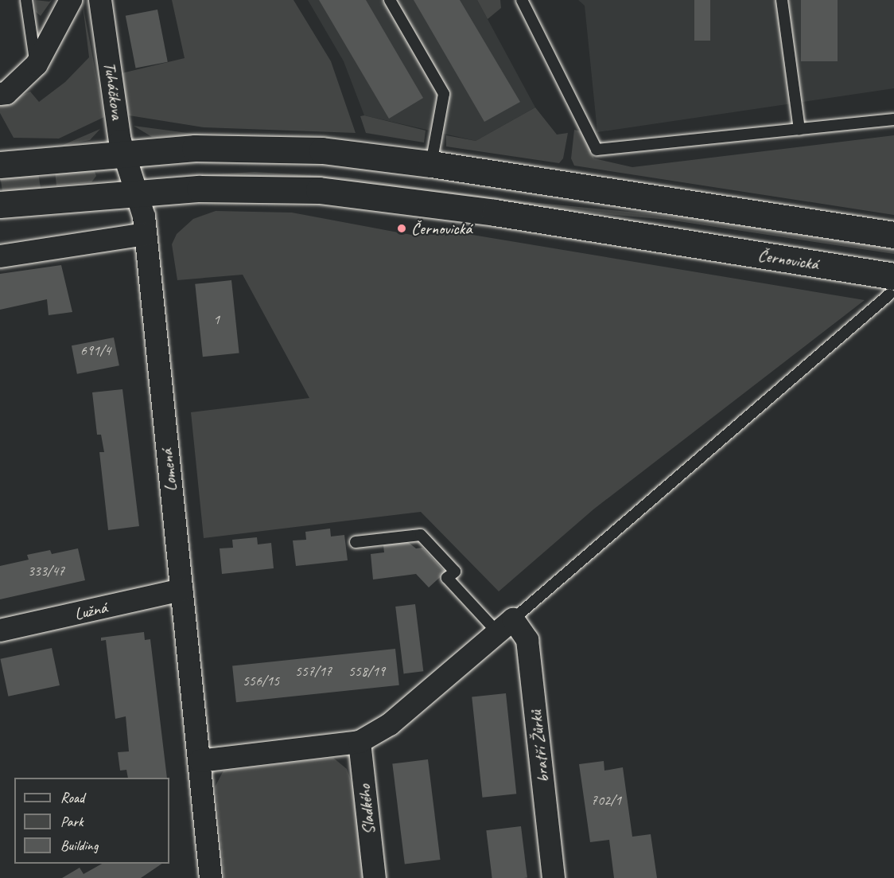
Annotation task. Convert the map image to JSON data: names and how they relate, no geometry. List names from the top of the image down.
{
  "streets": {
    "main road": ["Černovická"],
    "street": [
      "Tuháčkova",
      "Lomená",
      "Lužná",
      "bratří Žůrků",
      "Sladkého"
    ]
  },
  "crossings": [
    ["Tuháčkova", "Černovická"],
    ["Tuháčkova", "Lomená"],
    ["Černovická", "Lomená"],
    ["Lomená", "Lužná"]
  ],
  "places": ["Černovická"],
  "house_numbers": [
    "1",
    "691/4",
    "333/47",
    "557/17",
    "558/19",
    "556/15",
    "702/1"
  ],
  "legend": ["Road", "Park", "Building"]
}
